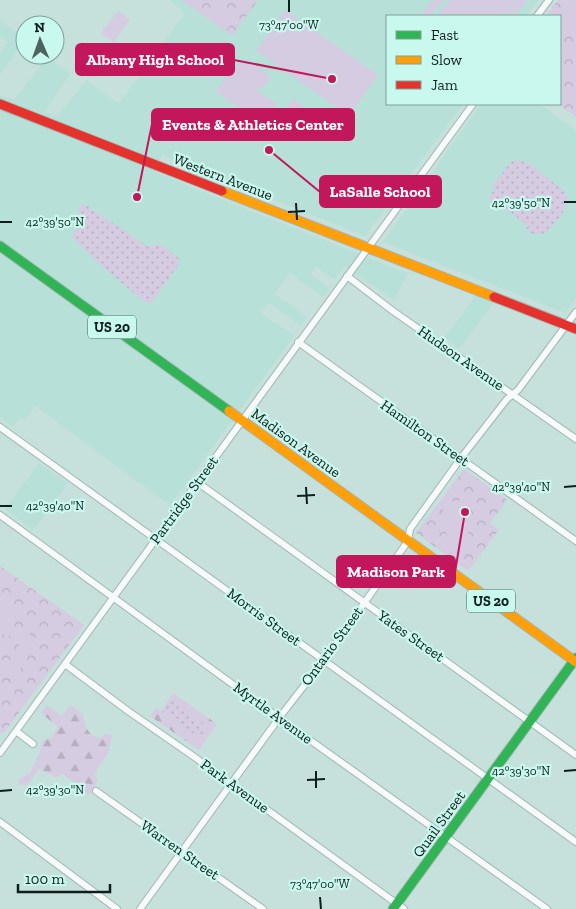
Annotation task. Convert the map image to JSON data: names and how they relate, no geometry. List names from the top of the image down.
{
  "streets": {
    "street": [
      "Western Avenue",
      "US 20",
      "Hudson Avenue",
      "Hamilton Street",
      "Madison Avenue",
      "Partridge Street",
      "Morris Street",
      "Yates Street",
      "Ontario Street",
      "Myrtle Avenue",
      "Park Avenue",
      "Quail Street",
      "Warren Street"
    ]
  },
  "crossings": [
    ["Western Avenue", "Partridge Street"],
    ["Western Avenue", "Ontario Street"],
    ["Hudson Avenue", "Partridge Street"],
    ["Hudson Avenue", "Ontario Street"],
    ["Hamilton Street", "Partridge Street"],
    ["Hamilton Street", "Ontario Street"],
    ["Madison Avenue", "Partridge Street"],
    ["Madison Avenue", "Ontario Street"],
    ["Madison Avenue", "Quail Street"],
    ["Partridge Street", "Morris Street"],
    ["Partridge Street", "Yates Street"],
    ["Partridge Street", "Myrtle Avenue"],
    ["Partridge Street", "Park Avenue"],
    ["Morris Street", "Ontario Street"],
    ["Morris Street", "Quail Street"],
    ["Yates Street", "Ontario Street"],
    ["Yates Street", "Quail Street"],
    ["Ontario Street", "Myrtle Avenue"],
    ["Ontario Street", "Park Avenue"],
    ["Ontario Street", "Warren Street"],
    ["Myrtle Avenue", "Quail Street"],
    ["Park Avenue", "Quail Street"]
  ],
  "places": [
    "Albany High School",
    "LaSalle School",
    "Events & Athletics Center",
    "Madison Park"
  ],
  "legend": ["Fast", "Slow", "Jam"],
  "scale_bar": "100 m",
  "north": "top",
  "coordinates": [
    "73°47'00\"W",
    "42°39'50\"N",
    "42°39'40\"N",
    "42°39'30\"N"
  ]
}
